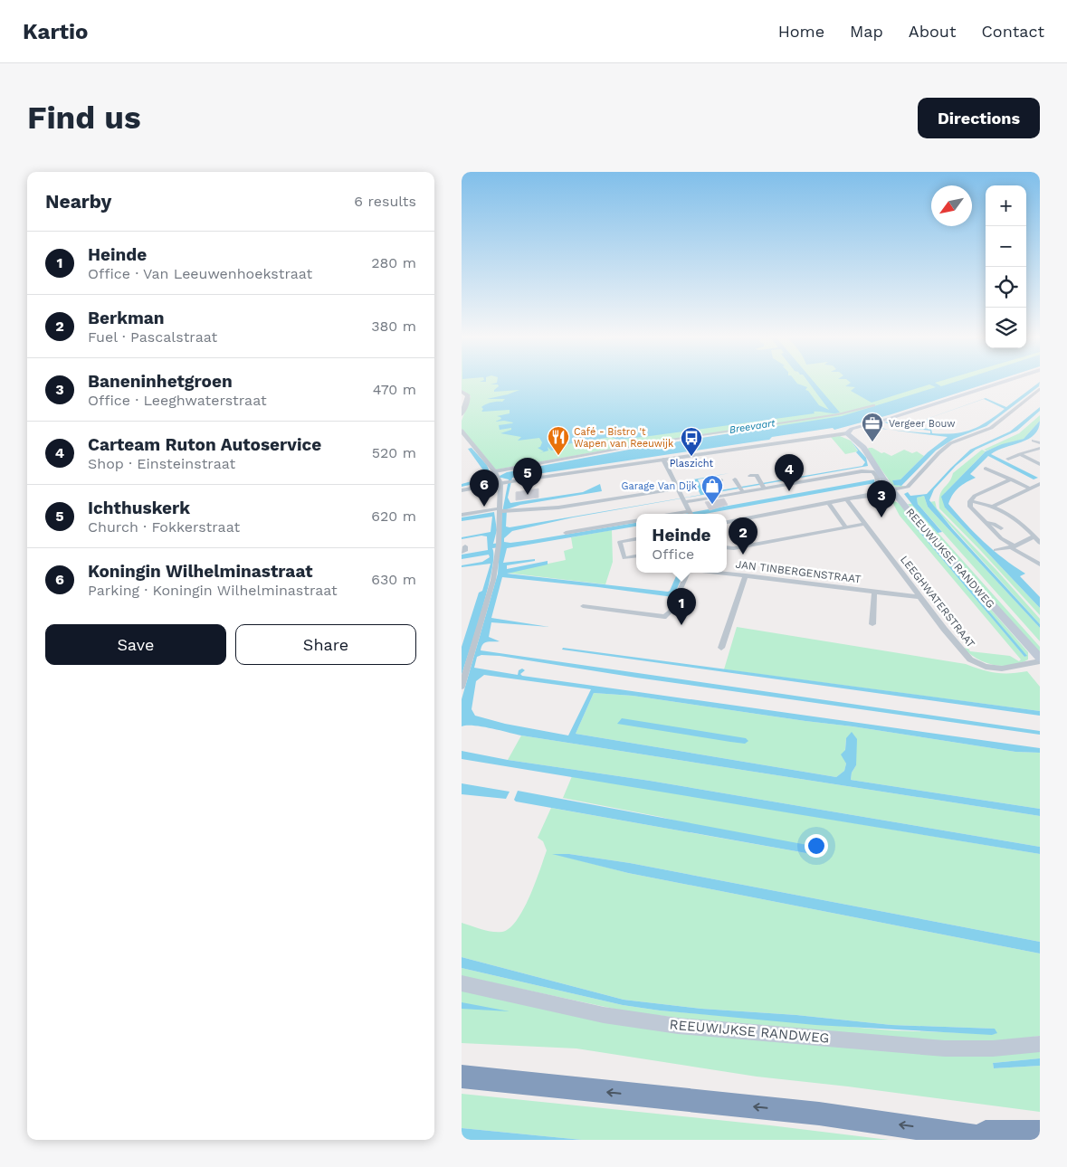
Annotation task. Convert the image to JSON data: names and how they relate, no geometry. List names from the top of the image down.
{
  "streets": {
    "main road": ["REEUWIJKSE RANDWEG"],
    "street": ["JAN TINBERGENSTRAAT", "LEEGHWATERSTRAAT"]
  },
  "crossings": [
    ["JAN TINBERGENSTRAAT", "LEEGHWATERSTRAAT"]
  ],
  "water": ["Breevaart"],
  "places": {
    "office": ["Vergeer Bouw"],
    "restaurant": ["Café - Bistro 't Wapen van Reeuwijk"],
    "bus stop": ["Plaszicht"],
    "shop": ["Garage Van Dijk"]
  },
  "north": "bottom left",
  "page": {
    "header": "Kartio",
    "nav": [
      "Home",
      "Map",
      "About",
      "Contact"
    ],
    "buttons": [
      "Directions",
      ["Save", "Share"]
    ],
    "title": "Find us",
    "heading": ["Nearby", "6 results"],
    "map_buttons": ["+", "−"],
    "list": [
      {
        "mark": "1",
        "name": "Heinde",
        "note": "Office · Van Leeuwenhoekstraat",
        "value": "280 m"
      },
      {
        "mark": "2",
        "name": "Berkman",
        "note": "Fuel · Pascalstraat",
        "value": "380 m"
      },
      {
        "mark": "3",
        "name": "Baneninhetgroen",
        "note": "Office · Leeghwaterstraat",
        "value": "470 m"
      },
      {
        "mark": "4",
        "name": "Carteam Ruton Autoservice",
        "note": "Shop · Einsteinstraat",
        "value": "520 m"
      },
      {
        "mark": "5",
        "name": "Ichthuskerk",
        "note": "Church · Fokkerstraat",
        "value": "620 m"
      },
      {
        "mark": "6",
        "name": "Koningin Wilhelminastraat",
        "note": "Parking · Koningin Wilhelminastraat",
        "value": "630 m"
      }
    ],
    "pins": [
      "4",
      "5",
      "6",
      "3",
      "2",
      "1"
    ],
    "popup": ["Heinde", "Office"]
  }
}
